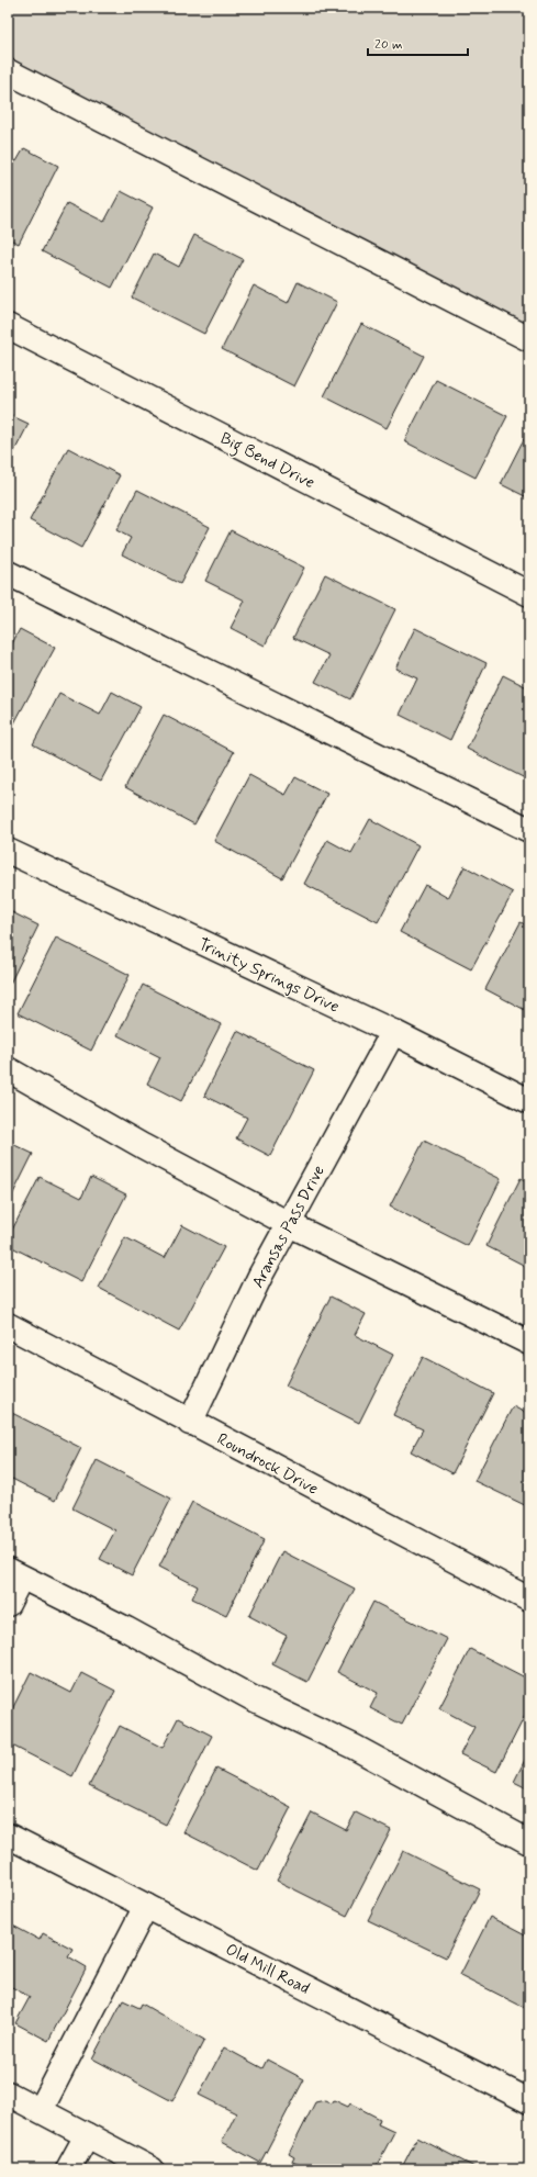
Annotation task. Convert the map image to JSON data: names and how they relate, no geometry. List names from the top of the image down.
{
  "streets": {
    "street": [
      "Big Bend Drive",
      "Trinity Springs Drive",
      "Aransas Pass Drive",
      "Roundrock Drive",
      "Old Mill Road"
    ]
  },
  "crossings": [
    ["Trinity Springs Drive", "Aransas Pass Drive"],
    ["Aransas Pass Drive", "Roundrock Drive"]
  ],
  "scale_bar": "20 m"
}
